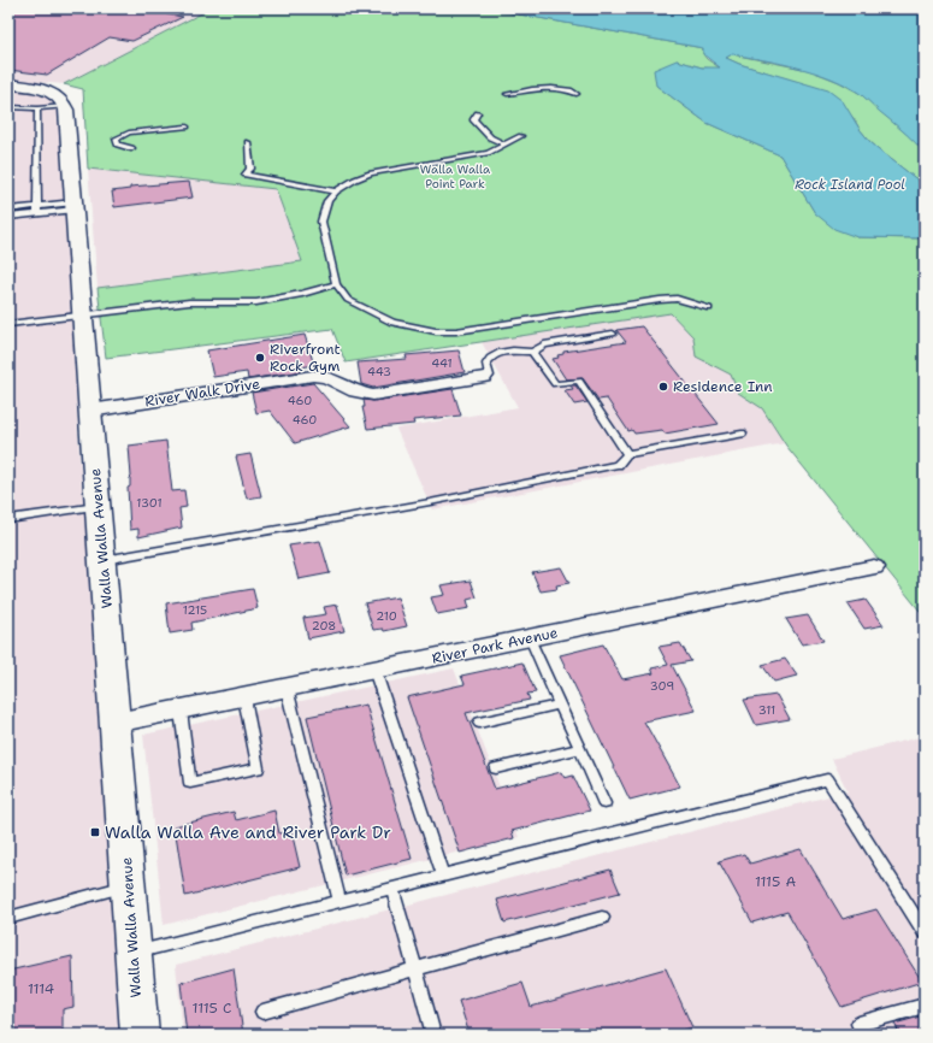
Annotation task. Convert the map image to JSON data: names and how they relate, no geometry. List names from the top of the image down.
{
  "streets": {
    "street": ["River Walk Drive", "Walla Walla Avenue", "River Park Avenue"]
  },
  "crossings": [
    ["River Walk Drive", "Walla Walla Avenue"],
    ["Walla Walla Avenue", "River Park Avenue"]
  ],
  "water": ["Rock Island Pool"],
  "parks": ["Walla Walla Point Park"],
  "places": {
    "other": ["Riverfront Rock Gym", "Residence Inn"],
    "transit": ["Walla Walla Ave and River Park Dr"]
  },
  "house_numbers": [
    "441",
    "443",
    "460",
    "460",
    "1301",
    "1215",
    "210",
    "208",
    "309",
    "311",
    "1115 A",
    "1114",
    "1115 C"
  ]
}
